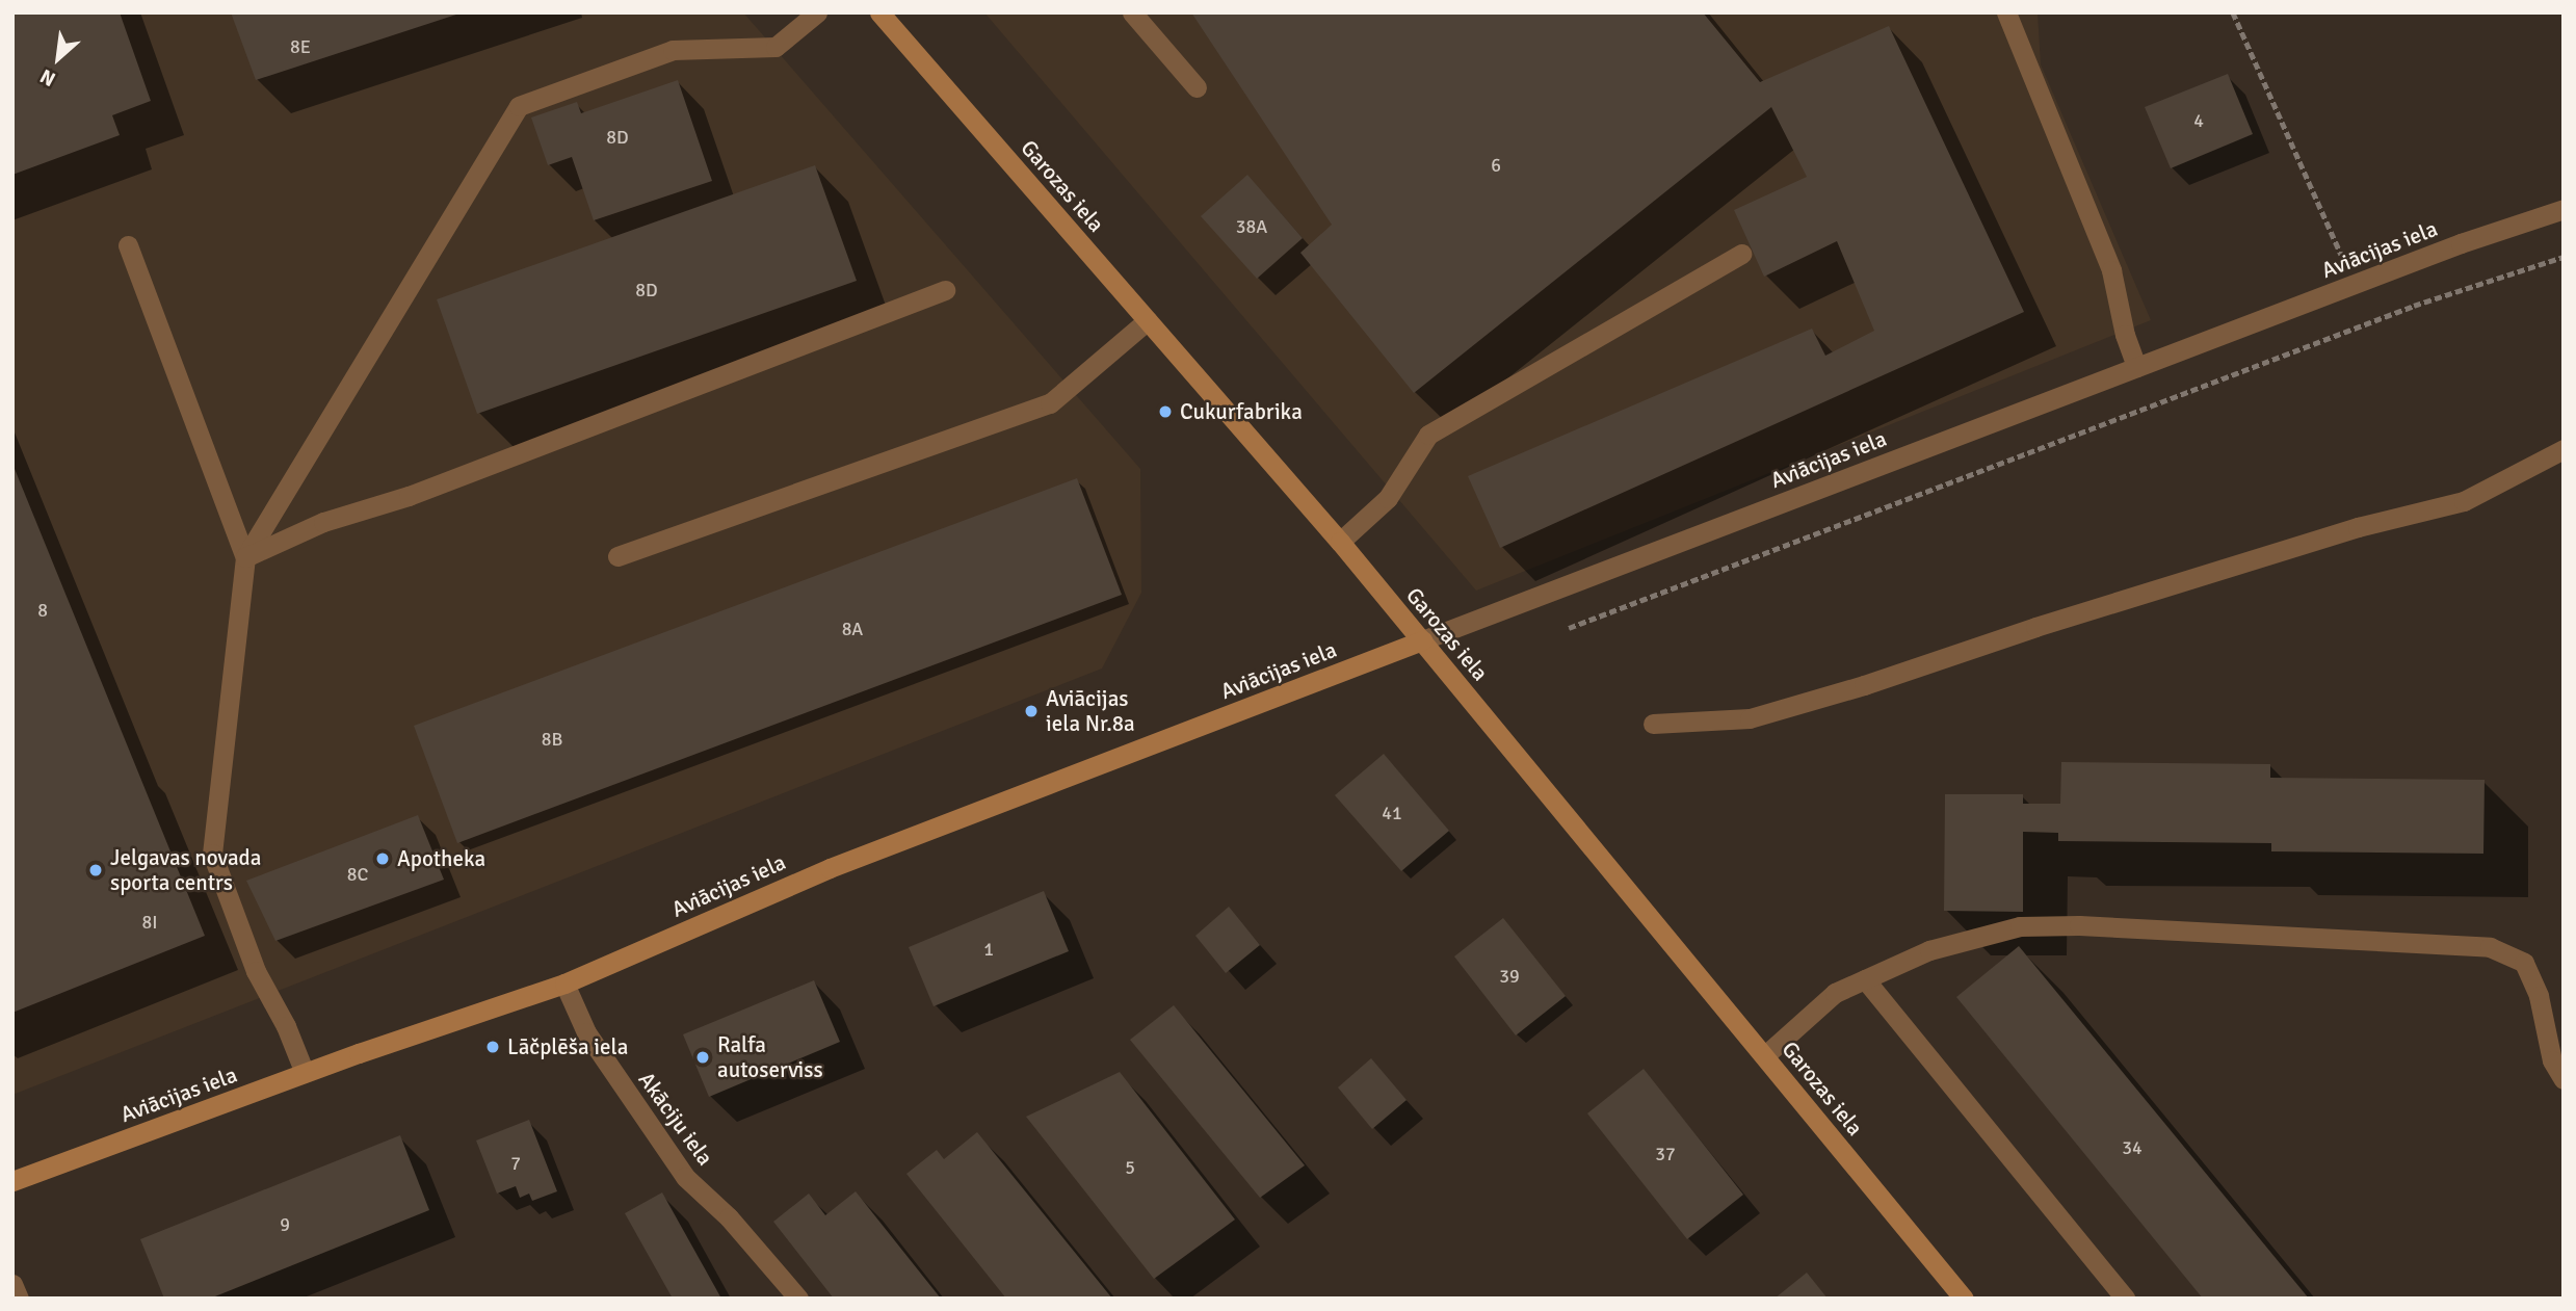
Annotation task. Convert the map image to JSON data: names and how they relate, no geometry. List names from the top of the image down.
{
  "streets": {
    "main road": ["Garozas iela", "Aviācijas iela"],
    "street": ["Akāciju iela"]
  },
  "crossings": [
    ["Garozas iela", "Aviācijas iela"],
    ["Aviācijas iela", "Akāciju iela"]
  ],
  "places": [
    "Cukurfabrika",
    "Aviācijas iela Nr.8a",
    "Apotheka",
    "Jelgavas novada sporta centrs",
    "Lāčplēša iela",
    "Ralfa autoserviss"
  ],
  "house_numbers": [
    "8E",
    "4",
    "8D",
    "6",
    "38A",
    "8D",
    "8",
    "8A",
    "8B",
    "41",
    "8C",
    "8I",
    "1",
    "39",
    "34",
    "37",
    "7",
    "5",
    "9"
  ],
  "north": "bottom left"
}
